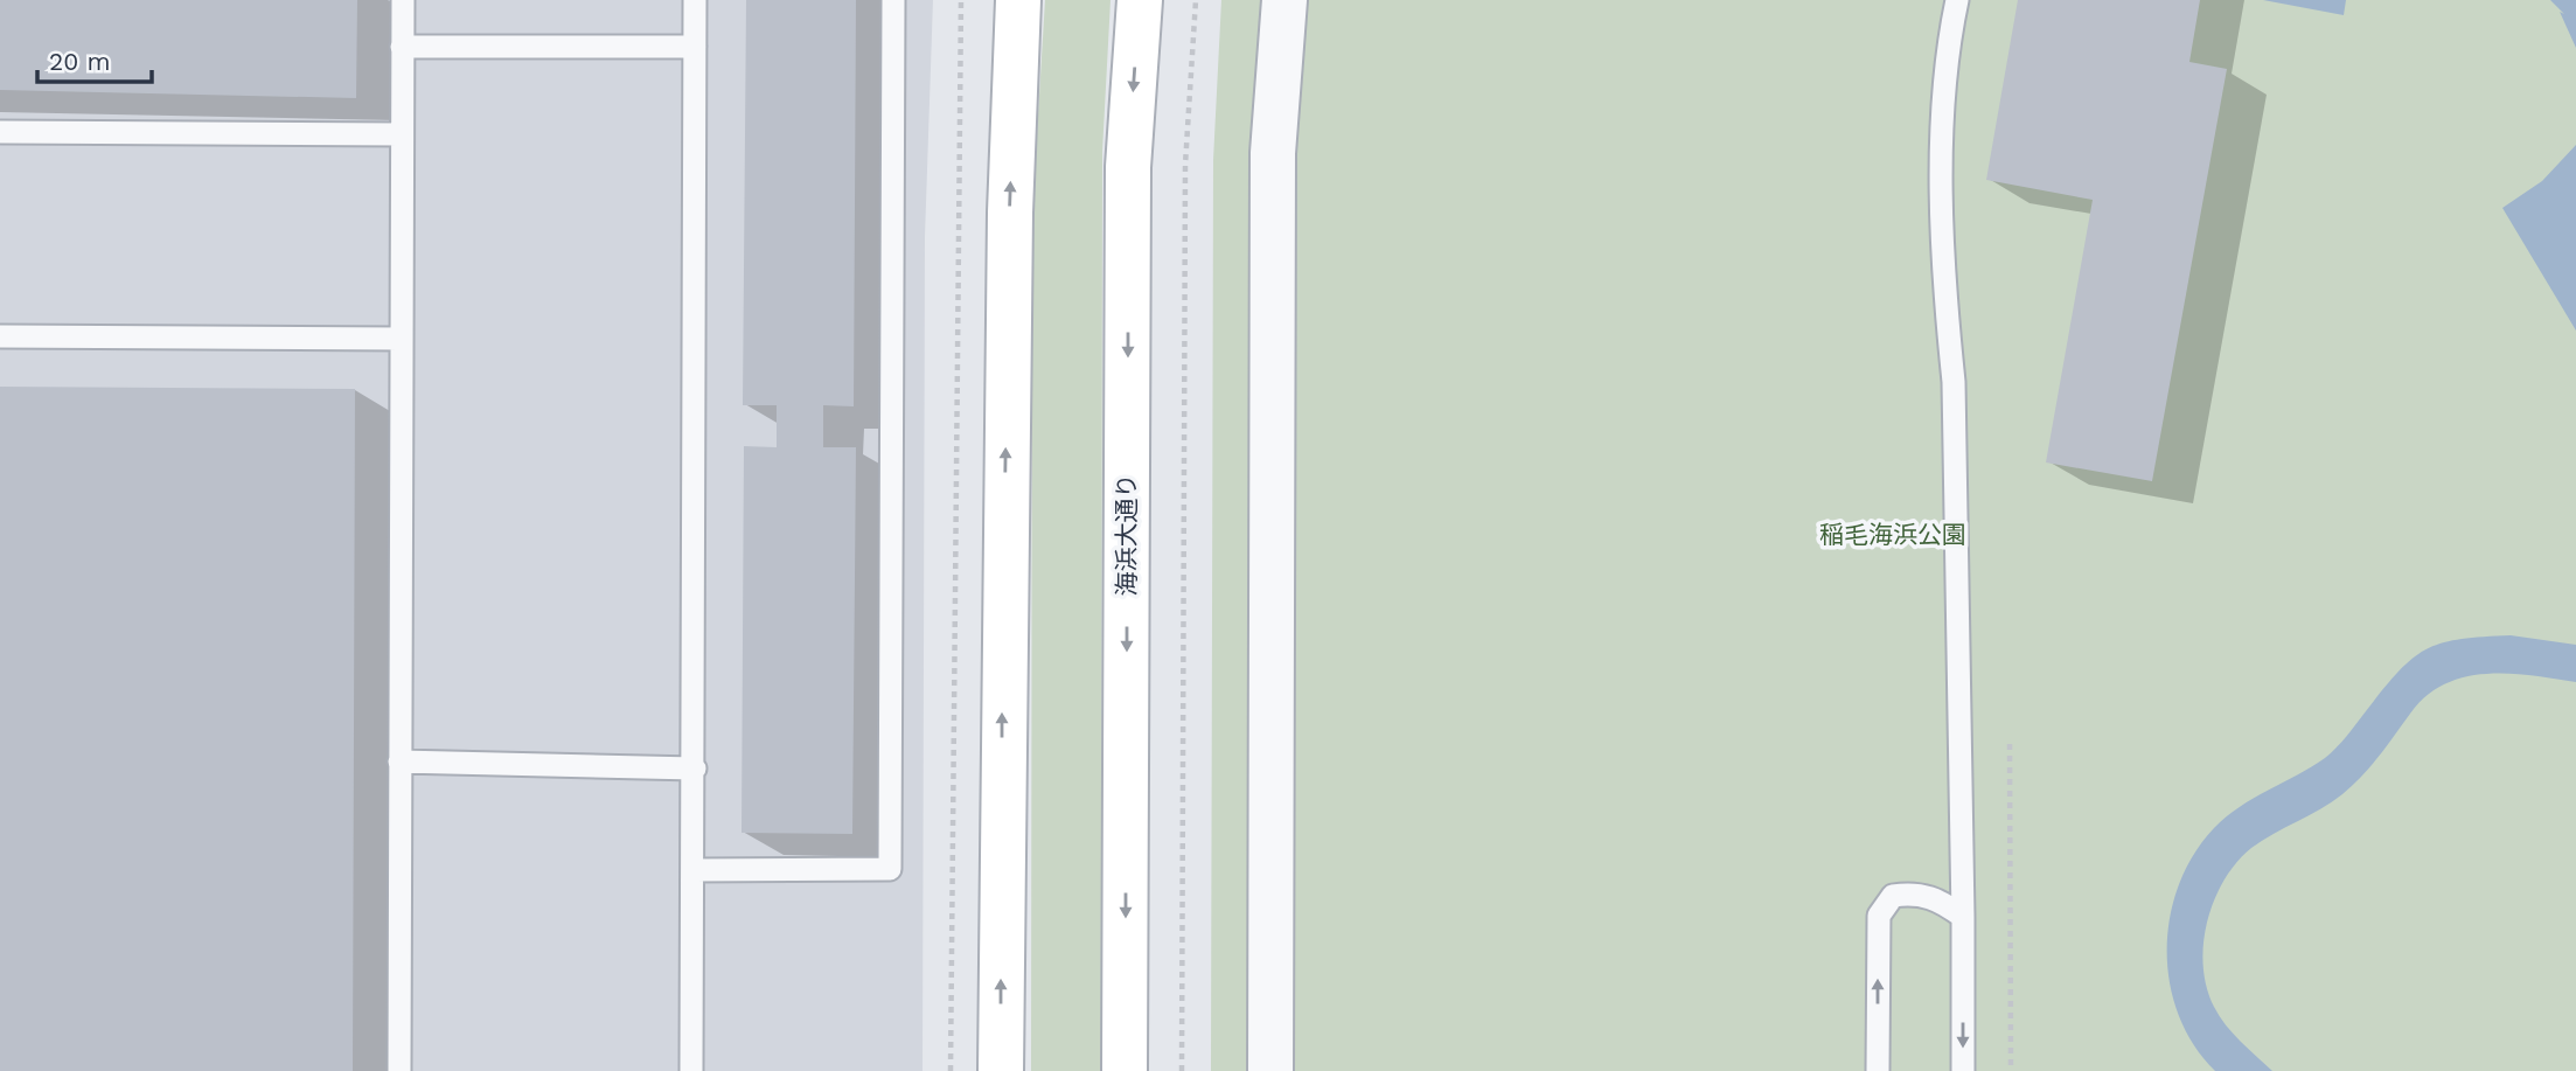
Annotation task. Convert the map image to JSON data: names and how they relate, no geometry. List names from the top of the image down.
{
  "streets": {
    "street": ["海浜大通り"]
  },
  "parks": ["稲毛海浜公園"],
  "scale_bar": "20 m"
}
